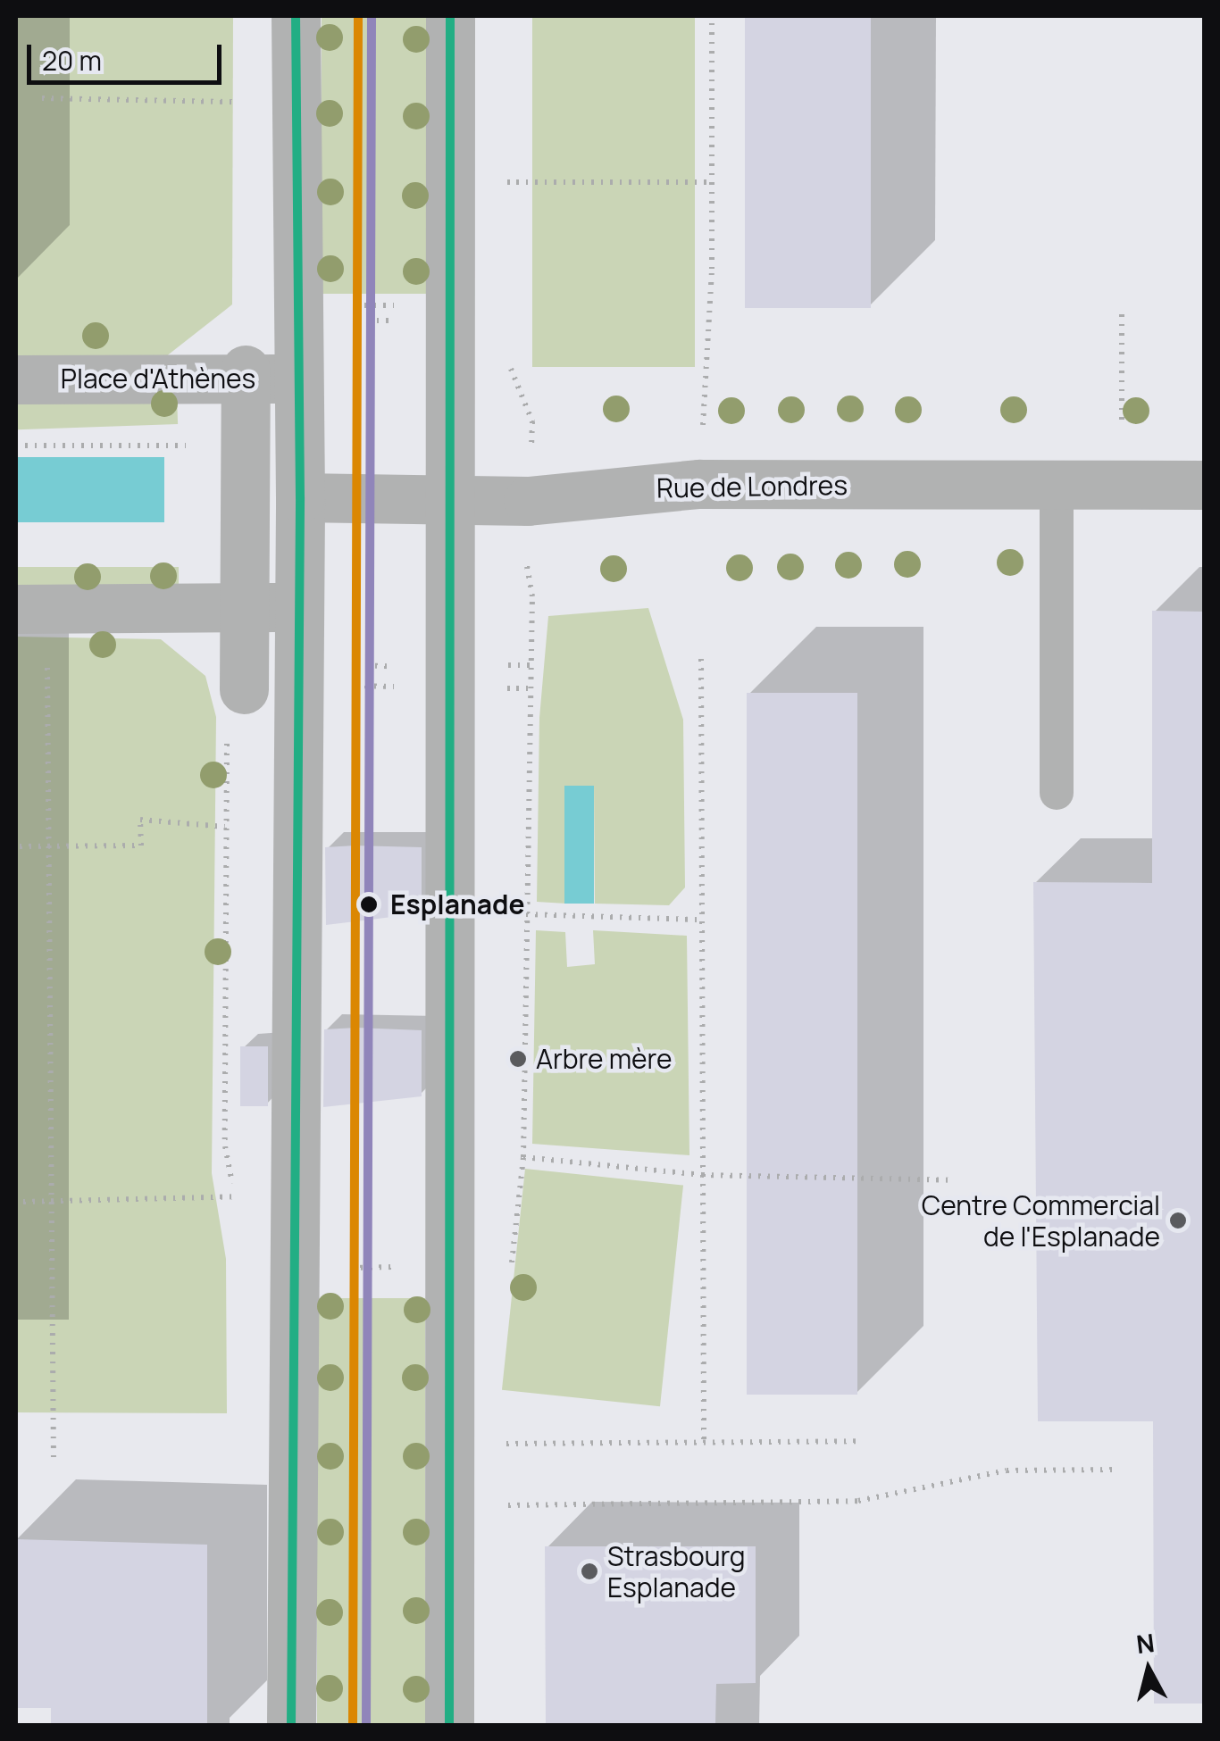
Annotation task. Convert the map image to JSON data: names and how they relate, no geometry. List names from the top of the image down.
{
  "streets": {
    "street": ["Place d'Athènes", "Rue de Londres"]
  },
  "places": [
    "Esplanade",
    "Arbre mère",
    "Centre Commercial de l'Esplanade",
    "Strasbourg Esplanade"
  ],
  "scale_bar": "20 m",
  "north": "top"
}
